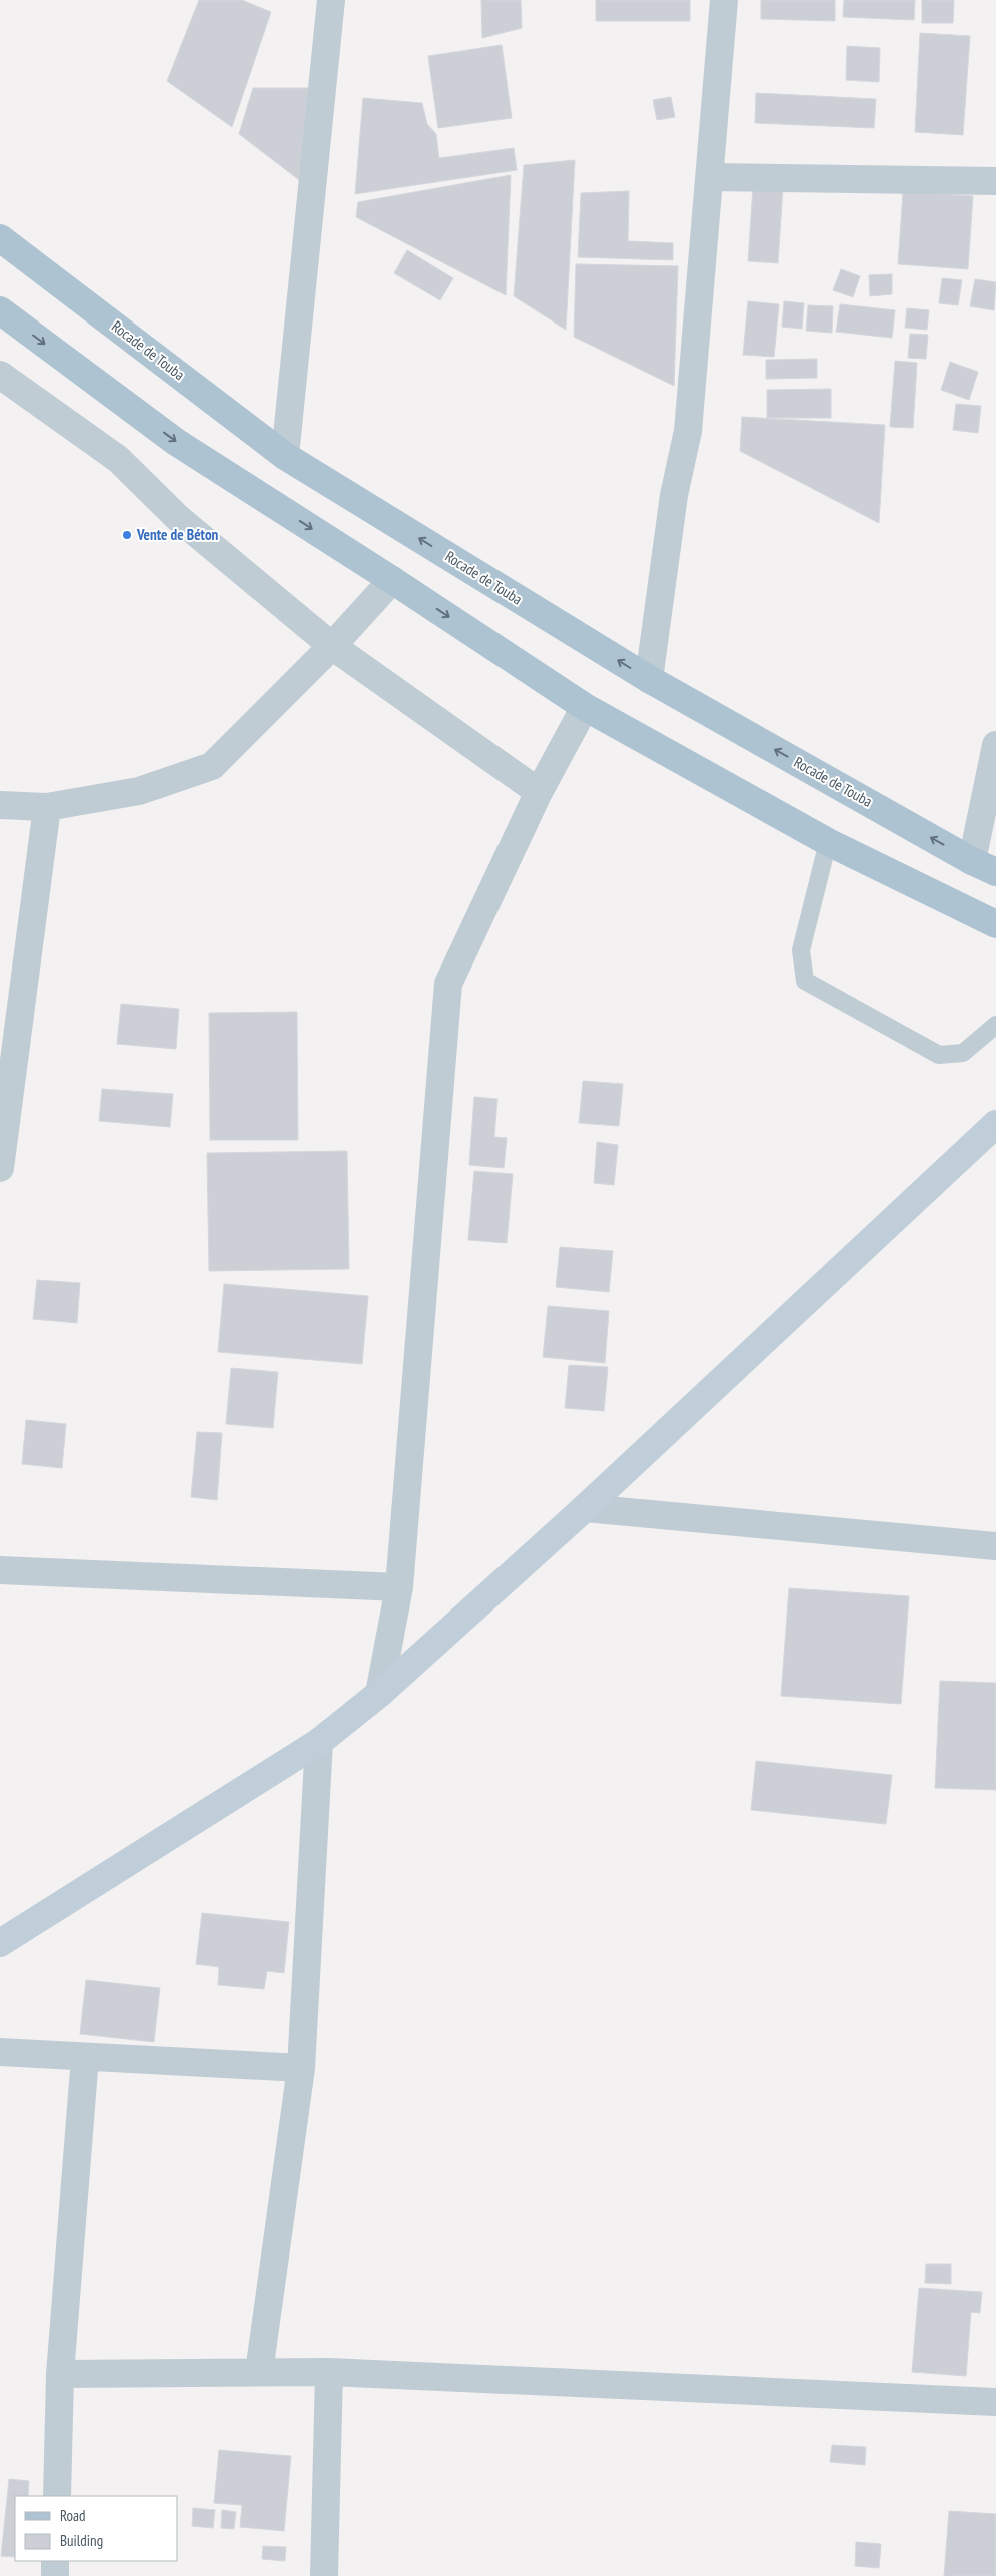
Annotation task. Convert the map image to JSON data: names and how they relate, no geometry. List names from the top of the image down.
{
  "streets": {
    "main road": ["Rocade de Touba"]
  },
  "places": ["Vente de Béton"],
  "legend": ["Road", "Building"]
}
